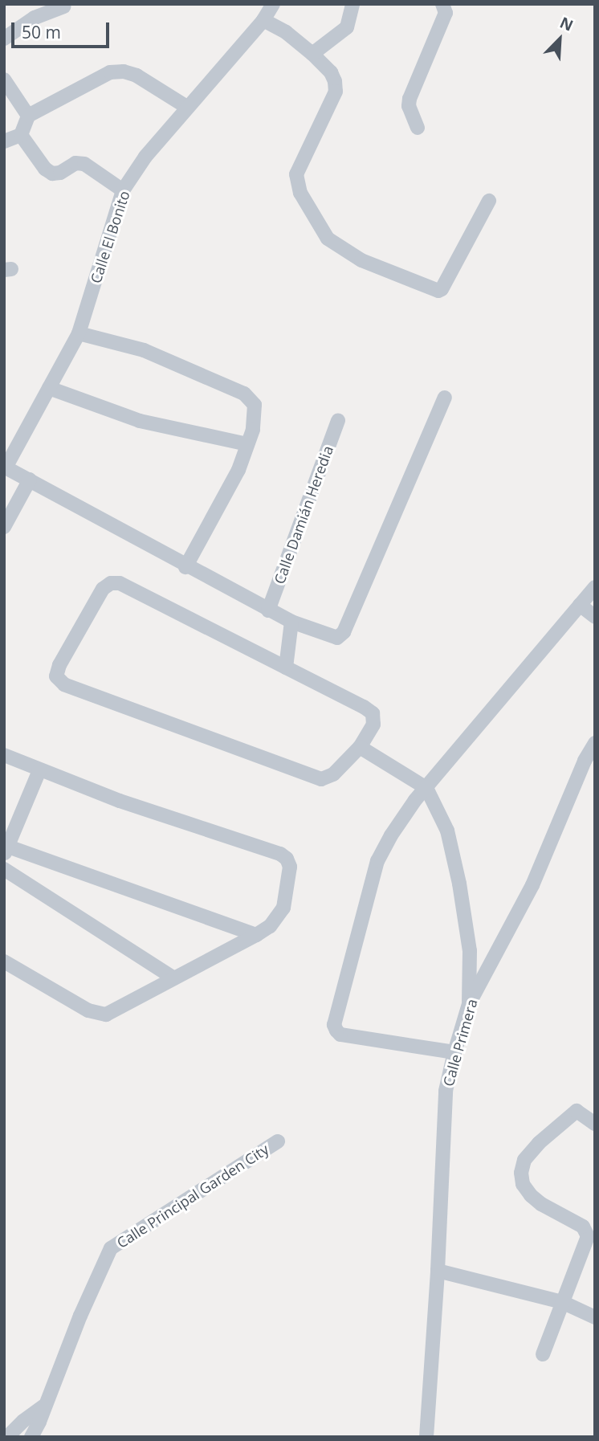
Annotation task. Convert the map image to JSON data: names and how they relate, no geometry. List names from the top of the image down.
{
  "streets": {
    "street": [
      "Calle El Bonito",
      "Calle Damián Heredia",
      "Calle Primera",
      "Calle Principal Garden City"
    ]
  },
  "scale_bar": "50 m",
  "north": "top right"
}
